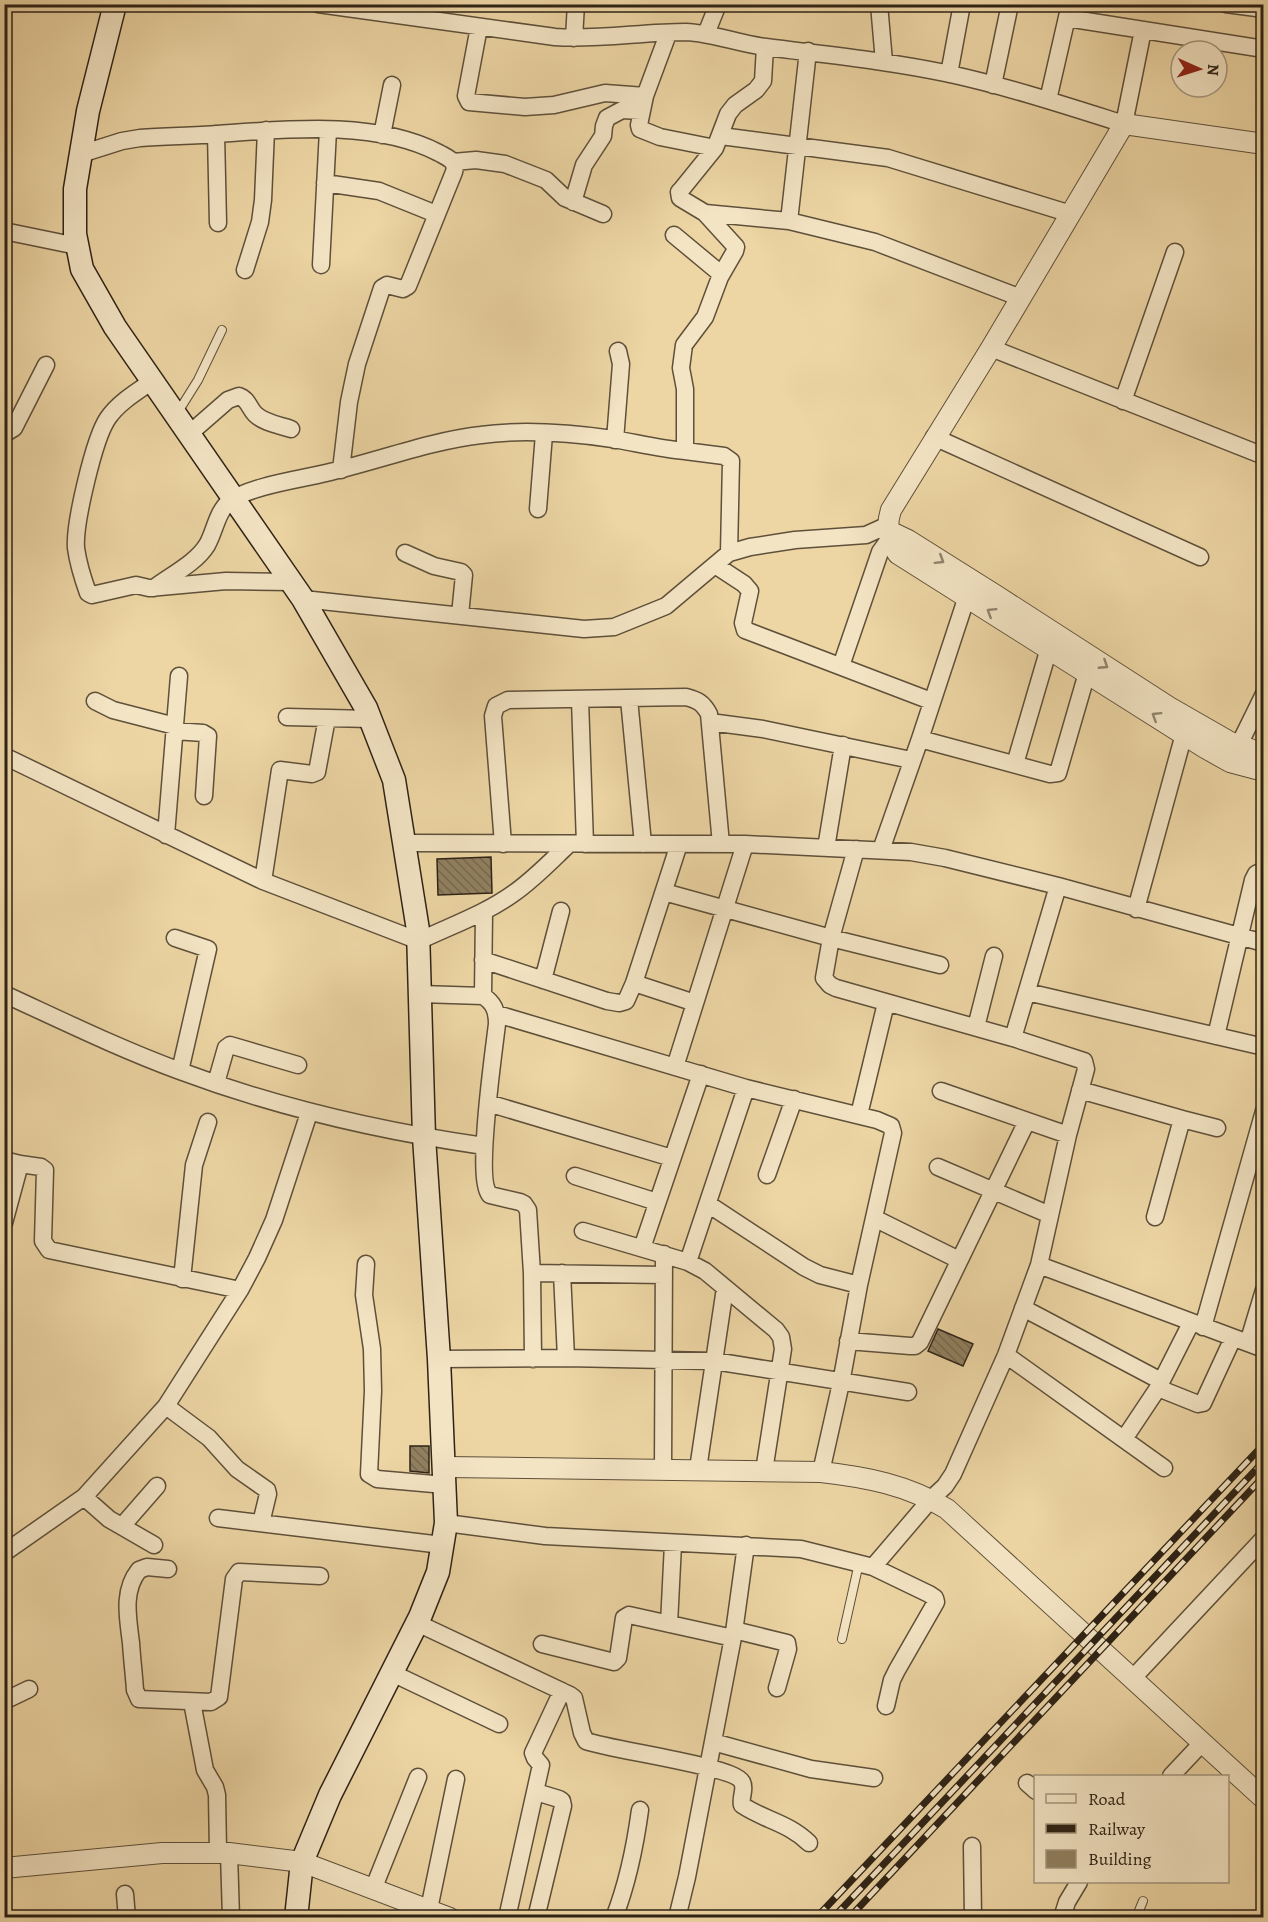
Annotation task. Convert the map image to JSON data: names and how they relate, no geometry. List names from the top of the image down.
{
  "legend": ["Road", "Railway", "Building"],
  "north": "right"
}
